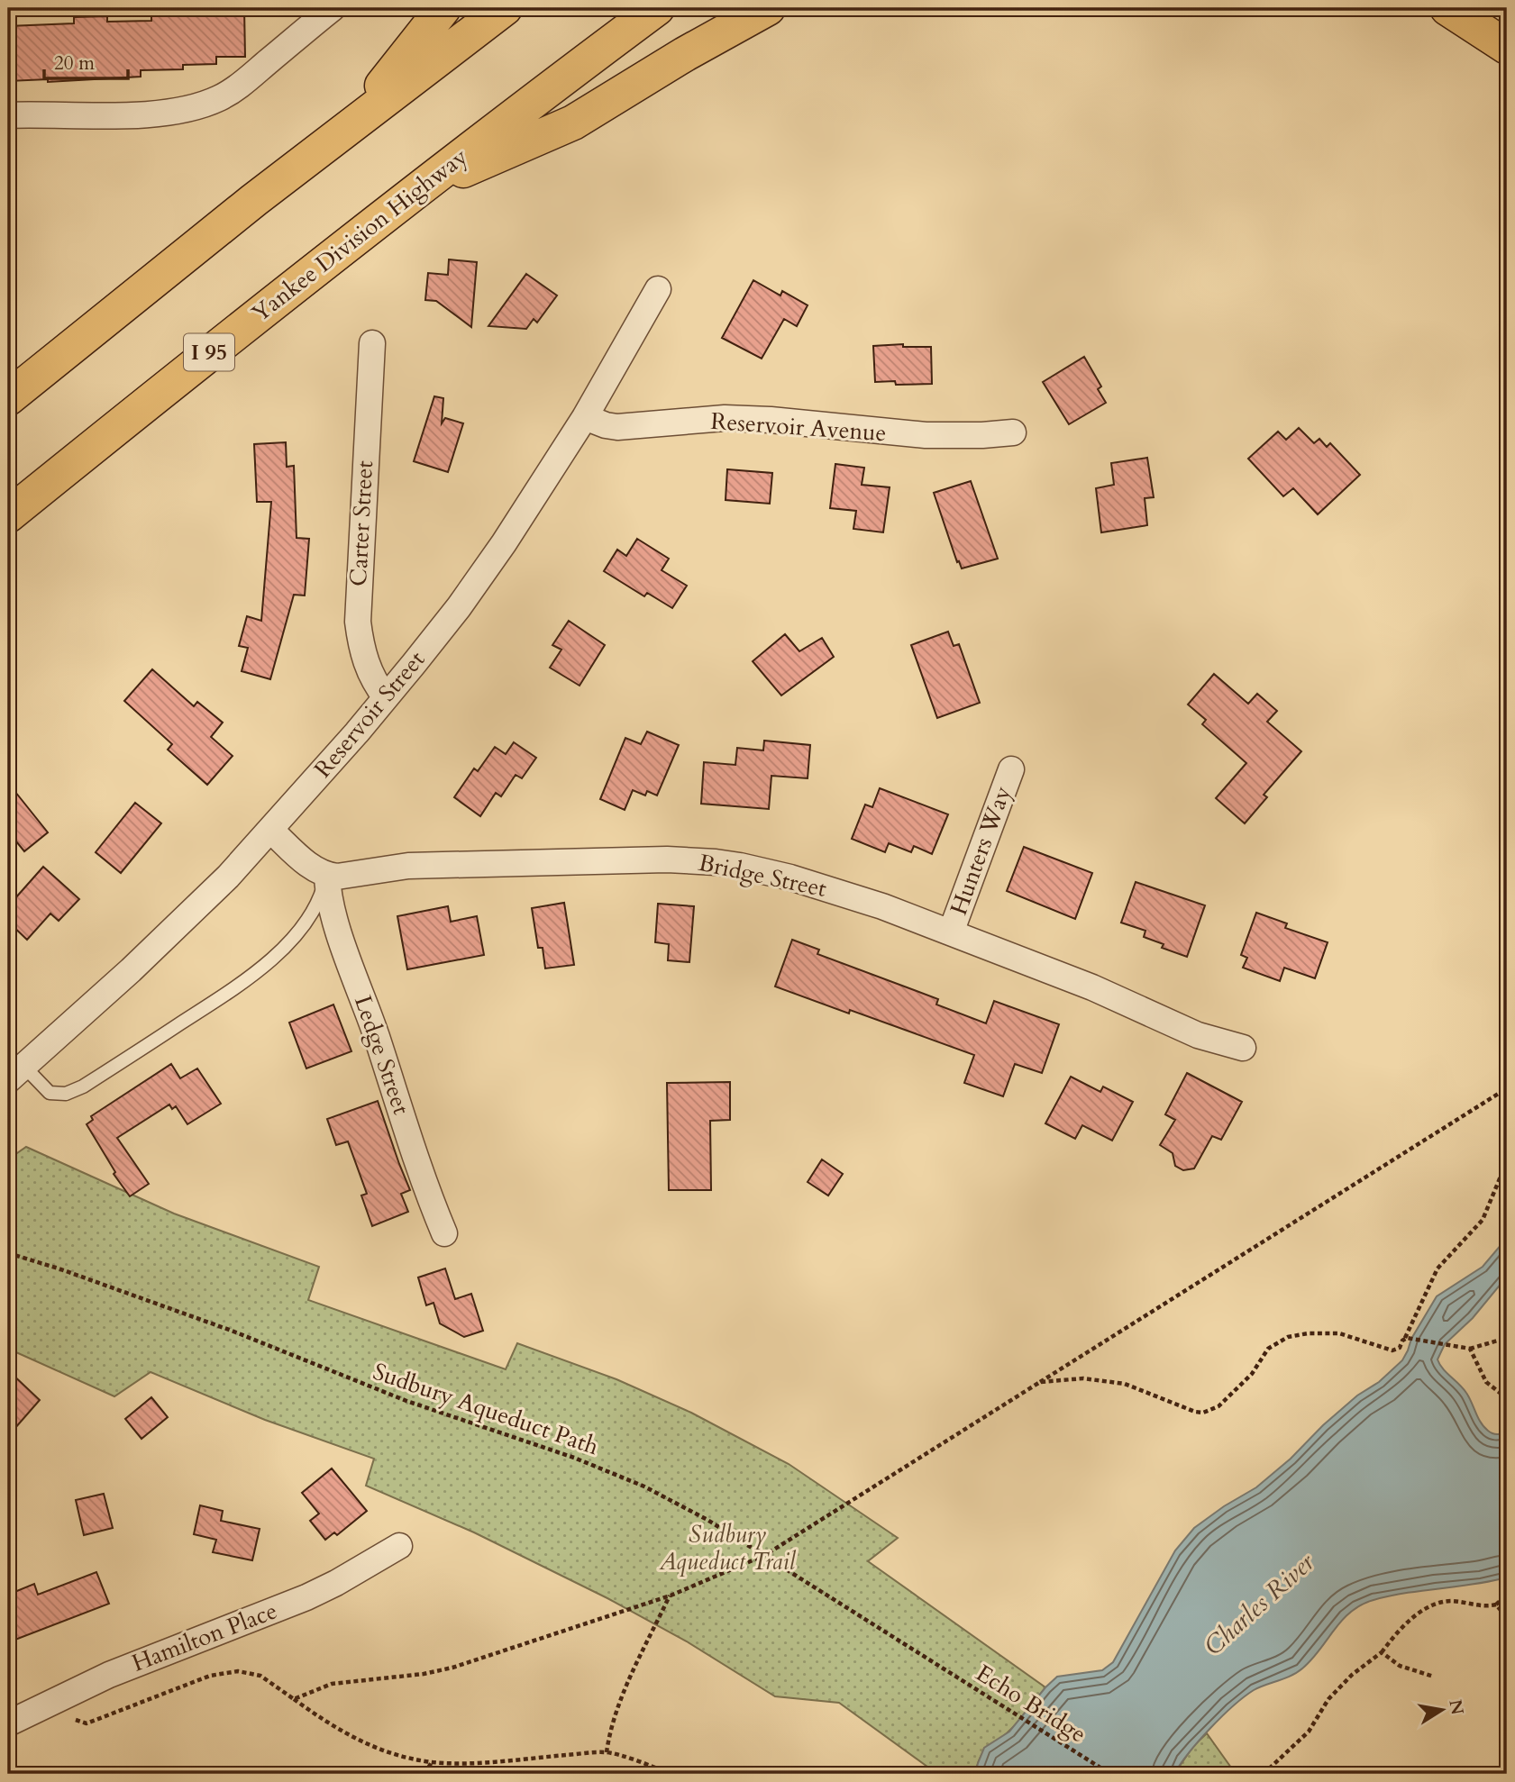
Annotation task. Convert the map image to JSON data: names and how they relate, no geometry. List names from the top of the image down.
{
  "streets": {
    "highway": ["Yankee Division Highway", "I 95"],
    "street": [
      "Reservoir Avenue",
      "Carter Street",
      "Reservoir Street",
      "Hunters Way",
      "Bridge Street",
      "Ledge Street",
      "Hamilton Place"
    ],
    "path": ["Sudbury Aqueduct Path", "Echo Bridge"]
  },
  "crossings": [
    ["Reservoir Avenue", "Reservoir Street"],
    ["Carter Street", "Reservoir Street"],
    ["Hunters Way", "Bridge Street"],
    ["Bridge Street", "Ledge Street"],
    ["Sudbury Aqueduct Path", "Echo Bridge"]
  ],
  "water": ["Charles River"],
  "parks": ["Sudbury Aqueduct Trail"],
  "scale_bar": "20 m",
  "north": "right"
}
